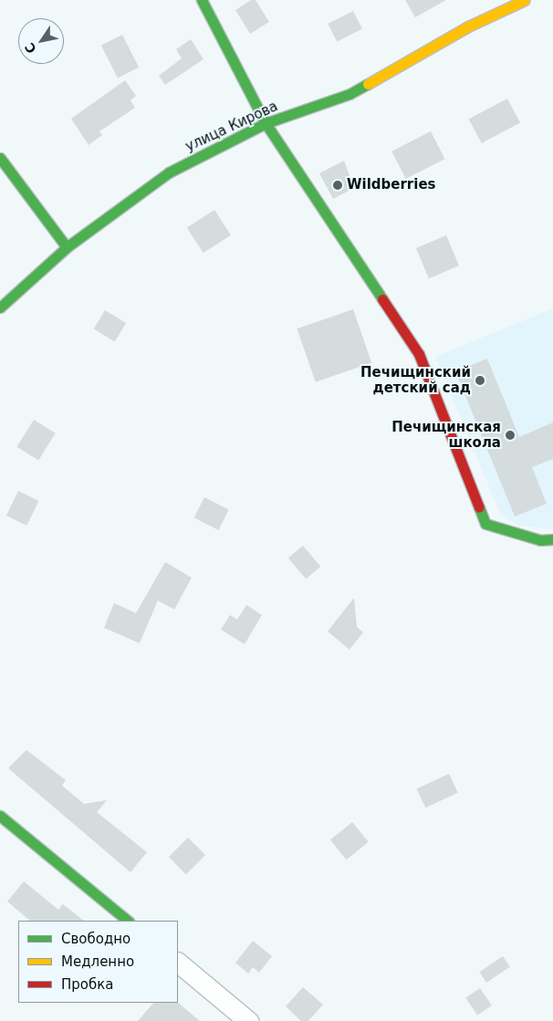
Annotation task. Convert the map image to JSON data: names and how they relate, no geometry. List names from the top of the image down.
{
  "streets": {
    "street": ["улица Кирова"]
  },
  "places": ["Wildberries", "Печищинский детский сад", "Печищинская школа"],
  "legend": ["Свободно", "Медленно", "Пробка"],
  "north": "bottom left"
}
